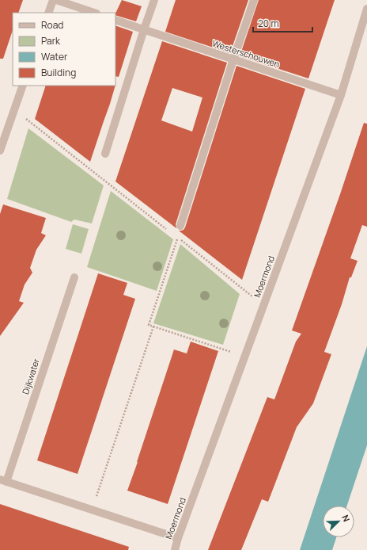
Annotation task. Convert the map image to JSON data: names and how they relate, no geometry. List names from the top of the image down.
{
  "streets": {
    "street": ["Westerschouwen", "Moermond", "Dijkwater"]
  },
  "crossings": [
    ["Westerschouwen", "Moermond"],
    ["Moermond", "Dijkwater"]
  ],
  "legend": [
    "Road",
    "Park",
    "Water",
    "Building"
  ],
  "scale_bar": "20 m",
  "north": "top right"
}
